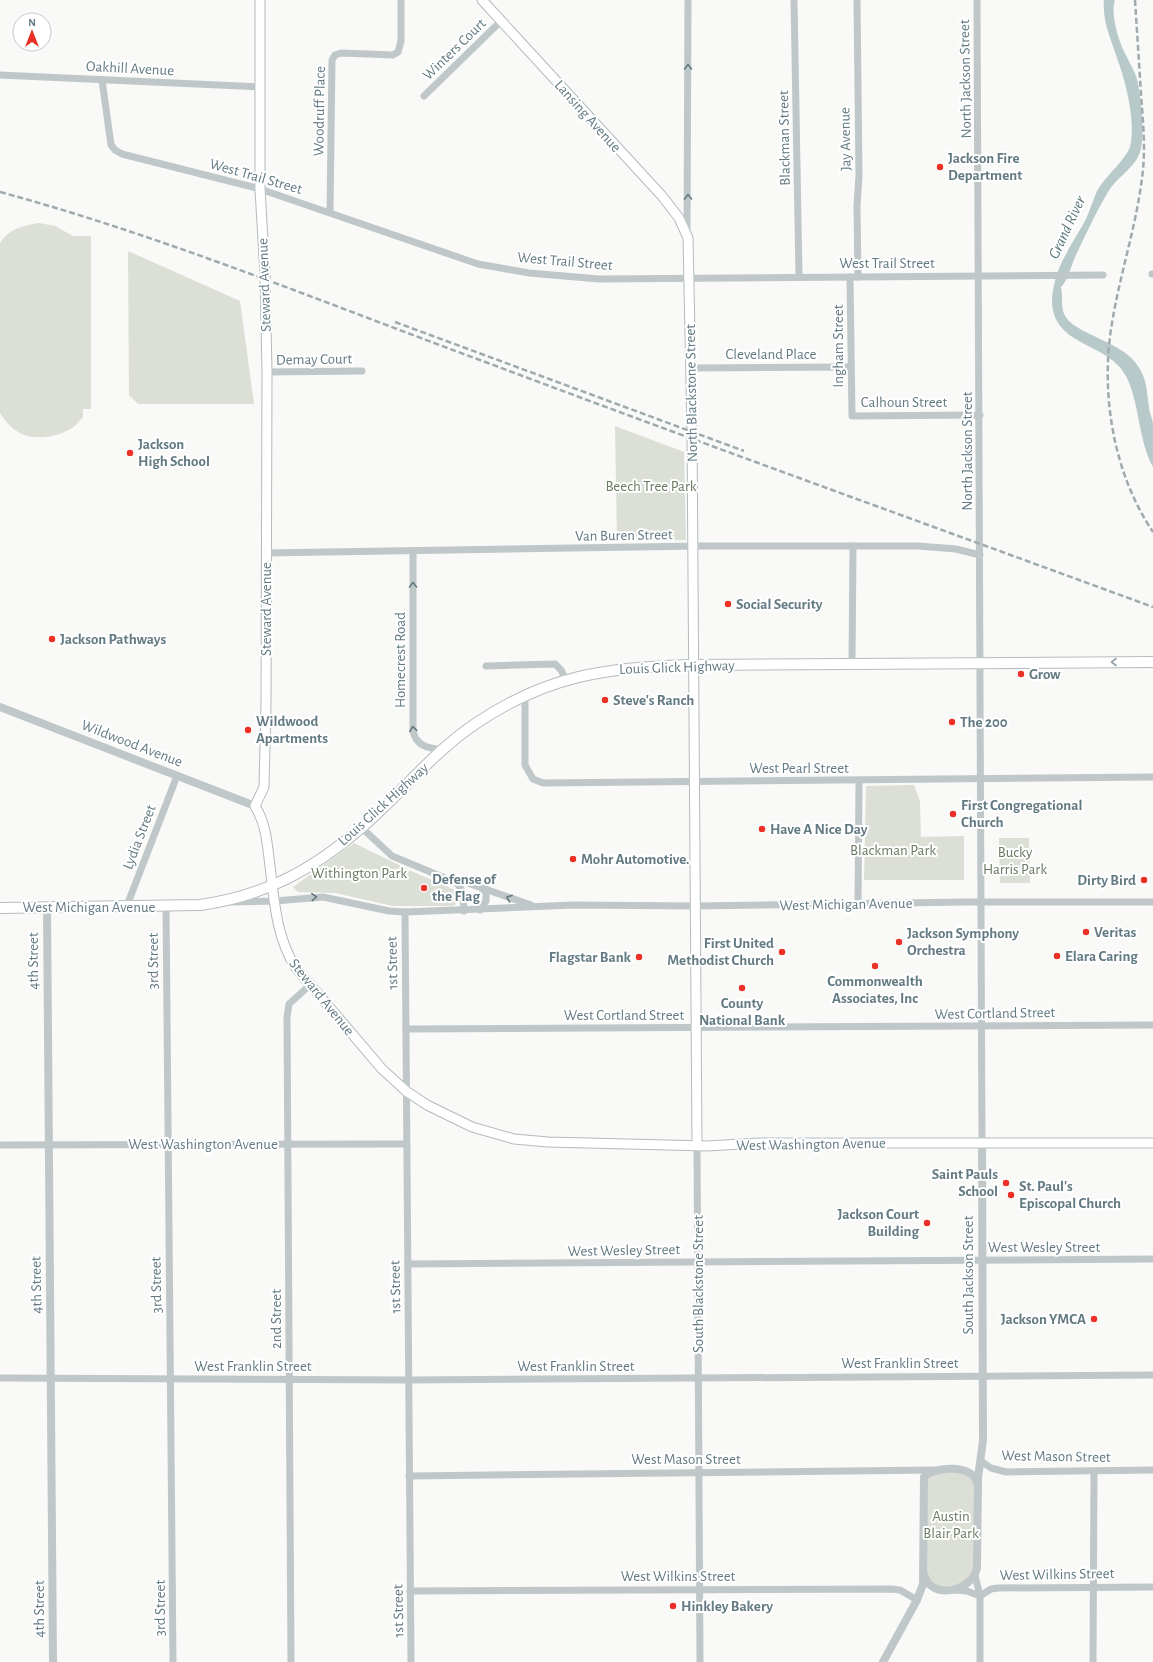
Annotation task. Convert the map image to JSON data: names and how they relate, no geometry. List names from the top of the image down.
{
  "streets": {
    "main road": [
      "Lansing Avenue",
      "Steward Avenue",
      "North Blackstone Street",
      "Louis Glick Highway",
      "West Michigan Avenue",
      "West Washington Avenue",
      "South Blackstone Street"
    ],
    "street": [
      "Winters Court",
      "Oakhill Avenue",
      "North Jackson Street",
      "Woodruff Place",
      "Blackman Street",
      "Jay Avenue",
      "West Trail Street",
      "Ingham Street",
      "Cleveland Place",
      "Demay Court",
      "Calhoun Street",
      "Van Buren Street",
      "Homecrest Road",
      "Wildwood Avenue",
      "West Pearl Street",
      "Lydia Street",
      "4th Street",
      "3rd Street",
      "1st Street",
      "West Cortland Street",
      "West Wesley Street",
      "South Jackson Street",
      "2nd Street",
      "West Franklin Street",
      "West Mason Street",
      "West Wilkins Street"
    ]
  },
  "crossings": [
    ["Winters Court", "Lansing Avenue"],
    ["Oakhill Avenue", "West Trail Street"],
    ["Oakhill Avenue", "Steward Avenue"],
    ["North Jackson Street", "West Trail Street"],
    ["North Jackson Street", "Calhoun Street"],
    ["North Jackson Street", "Van Buren Street"],
    ["North Jackson Street", "Louis Glick Highway"],
    ["North Jackson Street", "West Pearl Street"],
    ["North Jackson Street", "West Michigan Avenue"],
    ["North Jackson Street", "South Jackson Street"],
    ["Woodruff Place", "West Trail Street"],
    ["Lansing Avenue", "North Blackstone Street"],
    ["Blackman Street", "West Trail Street"],
    ["Jay Avenue", "West Trail Street"],
    ["Jay Avenue", "Ingham Street"],
    ["West Trail Street", "Steward Avenue"],
    ["West Trail Street", "Ingham Street"],
    ["West Trail Street", "North Blackstone Street"],
    ["Steward Avenue", "Demay Court"],
    ["Steward Avenue", "Van Buren Street"],
    ["Steward Avenue", "Louis Glick Highway"],
    ["Steward Avenue", "Wildwood Avenue"],
    ["Steward Avenue", "West Michigan Avenue"],
    ["Steward Avenue", "1st Street"],
    ["Steward Avenue", "West Washington Avenue"],
    ["Steward Avenue", "2nd Street"],
    ["Ingham Street", "Cleveland Place"],
    ["Ingham Street", "Calhoun Street"],
    ["Cleveland Place", "North Blackstone Street"],
    ["North Blackstone Street", "Van Buren Street"],
    ["North Blackstone Street", "Louis Glick Highway"],
    ["North Blackstone Street", "West Pearl Street"],
    ["North Blackstone Street", "West Michigan Avenue"],
    ["North Blackstone Street", "South Blackstone Street"],
    ["Van Buren Street", "Homecrest Road"],
    ["Homecrest Road", "Louis Glick Highway"],
    ["Louis Glick Highway", "West Pearl Street"],
    ["Louis Glick Highway", "West Michigan Avenue"],
    ["Wildwood Avenue", "Lydia Street"],
    ["Lydia Street", "West Michigan Avenue"],
    ["West Michigan Avenue", "4th Street"],
    ["West Michigan Avenue", "3rd Street"],
    ["West Michigan Avenue", "1st Street"],
    ["West Michigan Avenue", "South Jackson Street"],
    ["West Michigan Avenue", "South Blackstone Street"],
    ["4th Street", "West Washington Avenue"],
    ["4th Street", "West Franklin Street"],
    ["3rd Street", "West Washington Avenue"],
    ["3rd Street", "West Franklin Street"],
    ["1st Street", "West Cortland Street"],
    ["1st Street", "West Washington Avenue"],
    ["1st Street", "West Wesley Street"],
    ["1st Street", "West Franklin Street"],
    ["1st Street", "West Mason Street"],
    ["1st Street", "West Wilkins Street"],
    ["West Cortland Street", "South Jackson Street"],
    ["West Cortland Street", "South Blackstone Street"],
    ["West Washington Avenue", "South Jackson Street"],
    ["West Washington Avenue", "South Blackstone Street"],
    ["West Washington Avenue", "2nd Street"],
    ["West Wesley Street", "South Jackson Street"],
    ["West Wesley Street", "South Blackstone Street"],
    ["South Jackson Street", "West Franklin Street"],
    ["South Jackson Street", "West Mason Street"],
    ["South Jackson Street", "West Wilkins Street"],
    ["South Blackstone Street", "West Franklin Street"],
    ["South Blackstone Street", "West Mason Street"],
    ["South Blackstone Street", "West Wilkins Street"],
    ["2nd Street", "West Franklin Street"]
  ],
  "one_way": ["Homecrest Road"],
  "water": ["Grand River"],
  "parks": [
    "Beech Tree Park",
    "Blackman Park",
    "Bucky Harris Park",
    "Withington Park",
    "Austin Blair Park"
  ],
  "places": [
    "Jackson Fire Department",
    "Jackson High School",
    "Social Security",
    "Jackson Pathways",
    "Grow",
    "Steve's Ranch",
    "The 200",
    "Wildwood Apartments",
    "First Congregational Church",
    "Have A Nice Day",
    "Mohr Automotive.",
    "Dirty Bird",
    "Defense of the Flag",
    "Veritas",
    "Jackson Symphony Orchestra",
    "First United Methodist Church",
    "Elara Caring",
    "Flagstar Bank",
    "Commonwealth Associates, Inc",
    "County National Bank",
    "Saint Pauls School",
    "St. Paul's Episcopal Church",
    "Jackson Court Building",
    "Jackson YMCA",
    "Hinkley Bakery"
  ],
  "north": "top"
}
